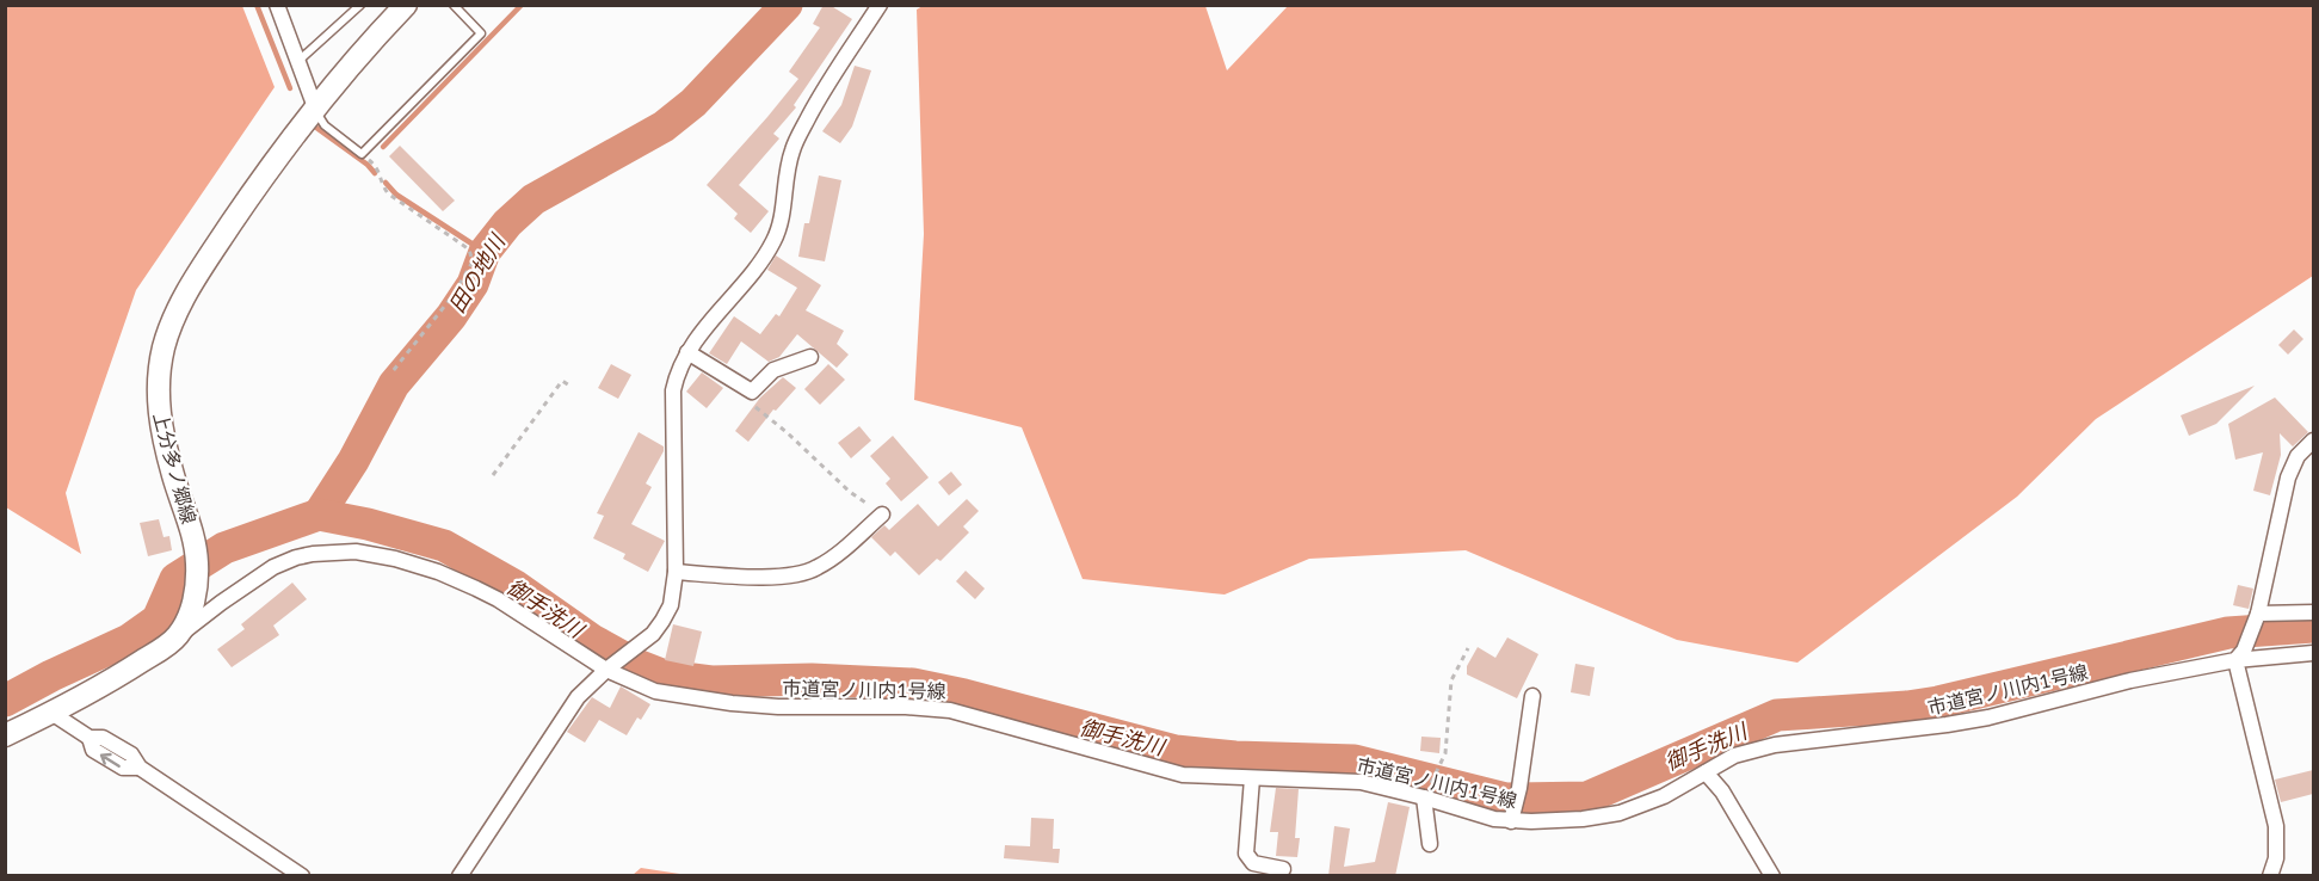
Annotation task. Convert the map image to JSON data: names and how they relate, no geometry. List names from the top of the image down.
{
  "streets": {
    "main road": ["上分多ノ郷線"],
    "street": ["市道宮ノ川内1号線"]
  },
  "crossings": [
    ["上分多ノ郷線", "市道宮ノ川内1号線"]
  ],
  "water": ["田の地川", "御手洗川"]
}
